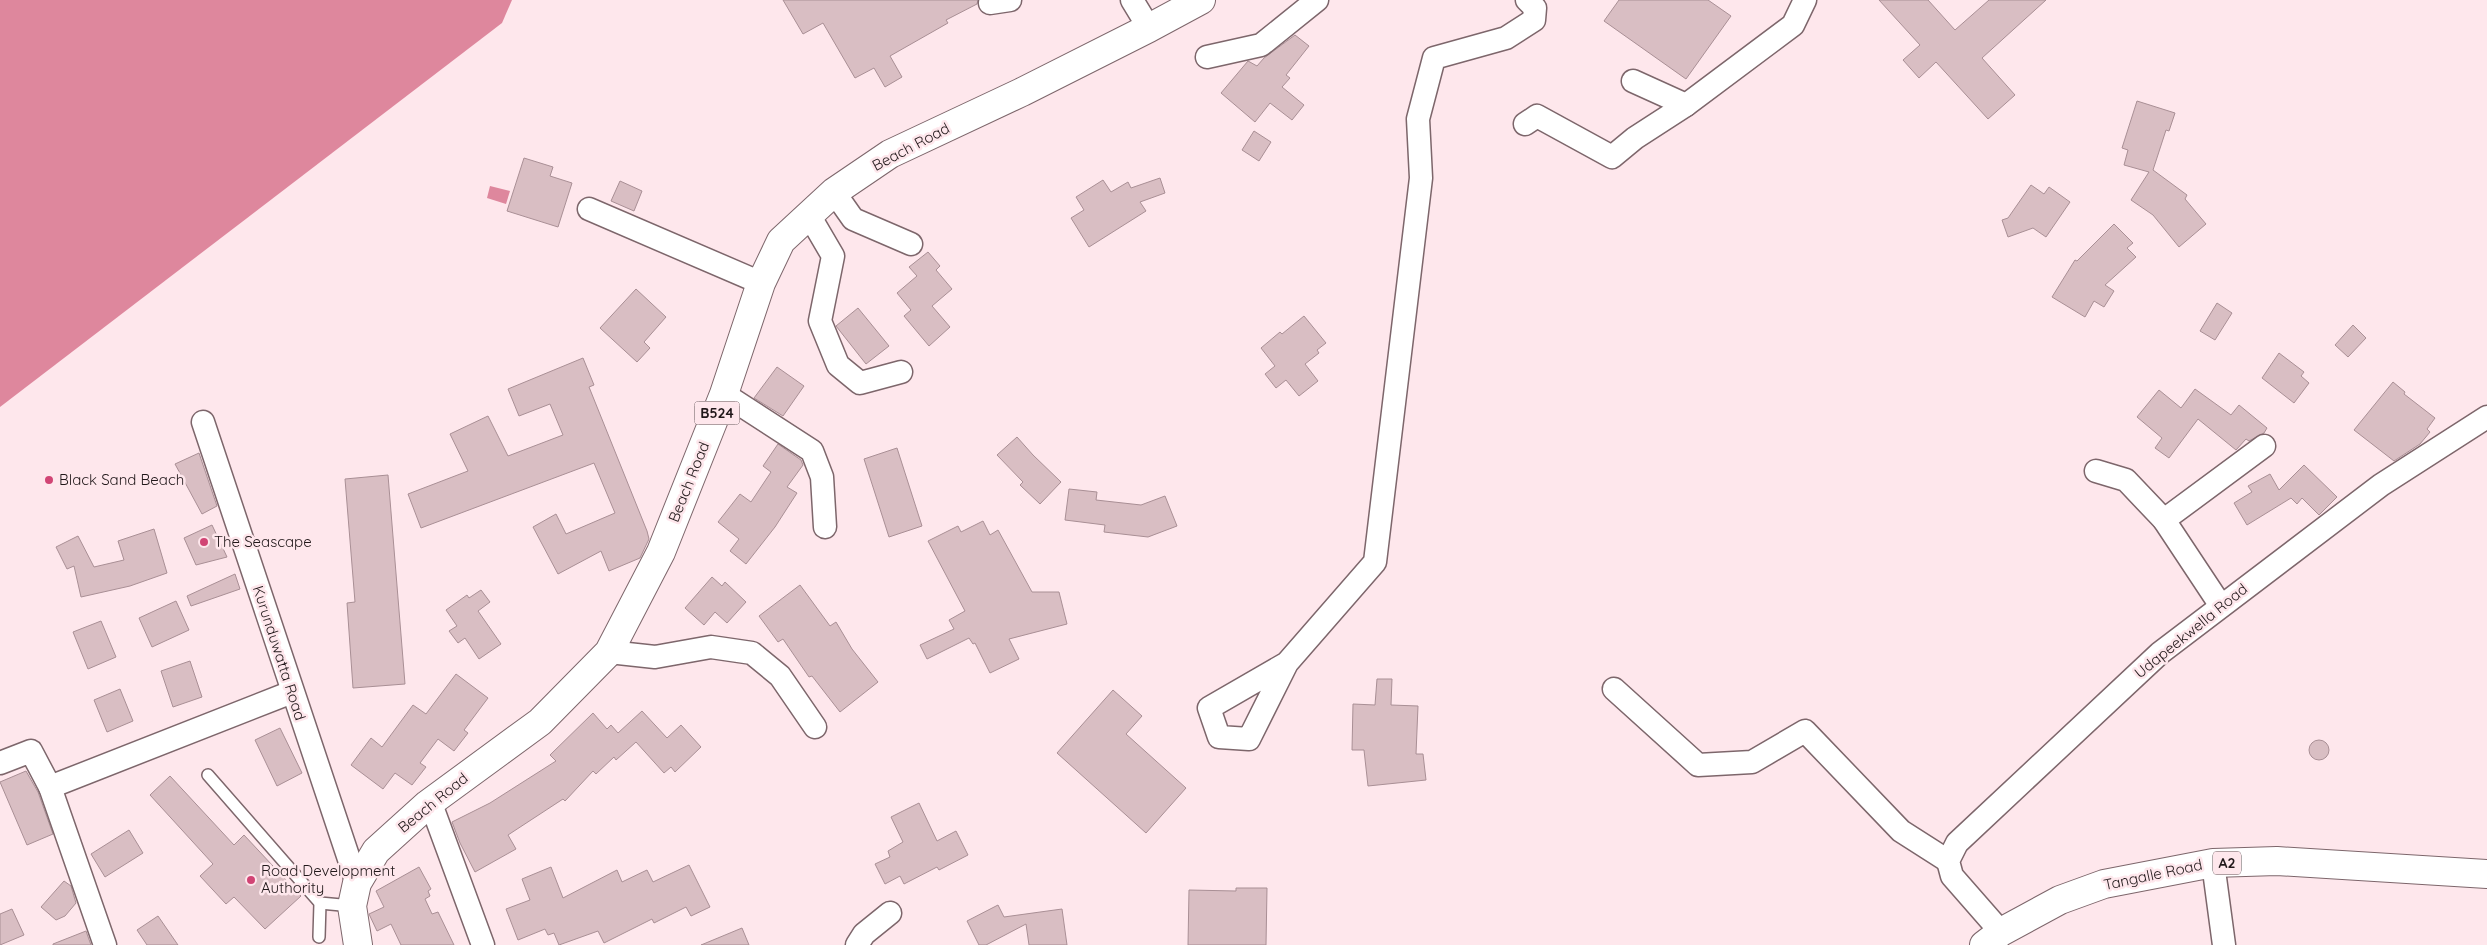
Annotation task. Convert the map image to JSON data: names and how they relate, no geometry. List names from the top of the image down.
{
  "streets": {
    "main road": [
      "Beach Road",
      "B524",
      "A2",
      "Tangalle Road"
    ],
    "street": ["Udapeekwella Road", "Kurunduwatta Road"]
  },
  "crossings": [
    ["Beach Road", "Kurunduwatta Road"]
  ],
  "places": ["Black Sand Beach", "The Seascape", "Road Development Authority"]
}
